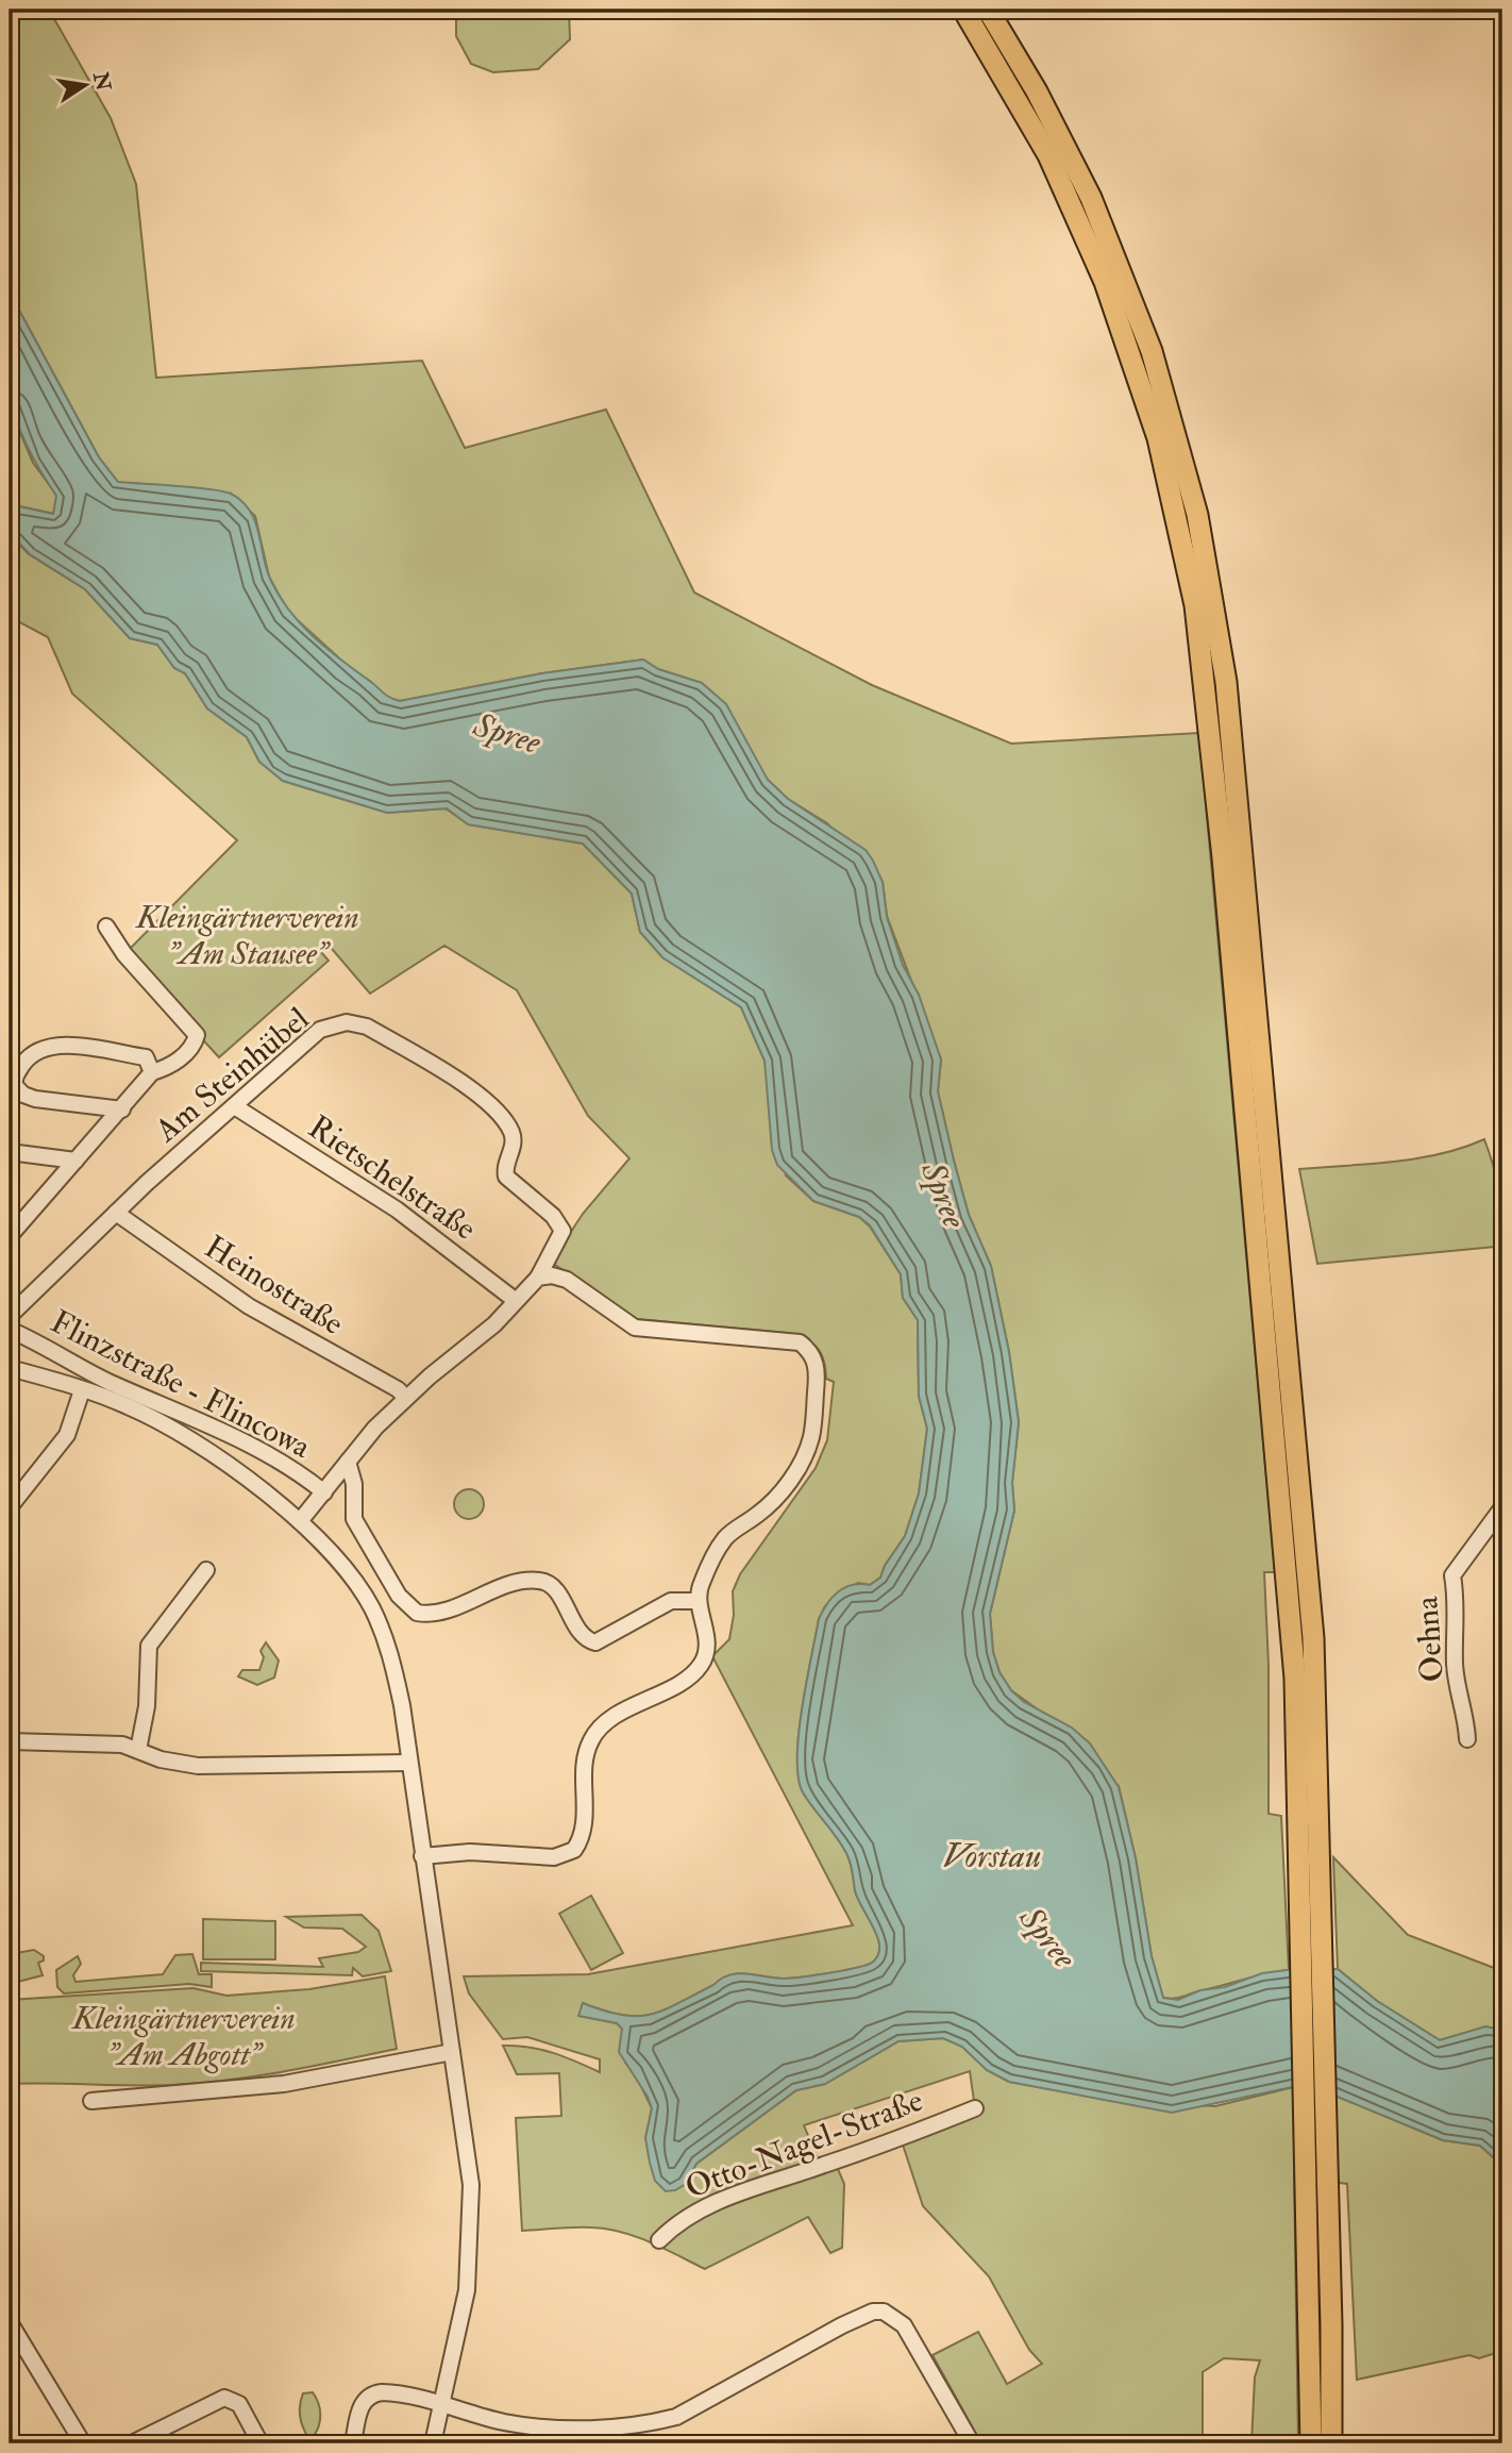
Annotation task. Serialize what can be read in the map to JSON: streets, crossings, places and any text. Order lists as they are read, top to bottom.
{
  "streets": {
    "street": [
      "Am Steinhübel",
      "Rietschelstraße",
      "Heinostraße",
      "Flinzstraße - Flincowa",
      "Oehna",
      "Otto-Nagel-Straße"
    ]
  },
  "crossings": [
    ["Am Steinhübel", "Rietschelstraße"],
    ["Am Steinhübel", "Heinostraße"]
  ],
  "water": ["Spree", "Vorstau"],
  "parks": ["Kleingärtnerverein \"Am Stausee\"", "Kleingärtnerverein \"Am Abgott\""],
  "north": "right"
}
